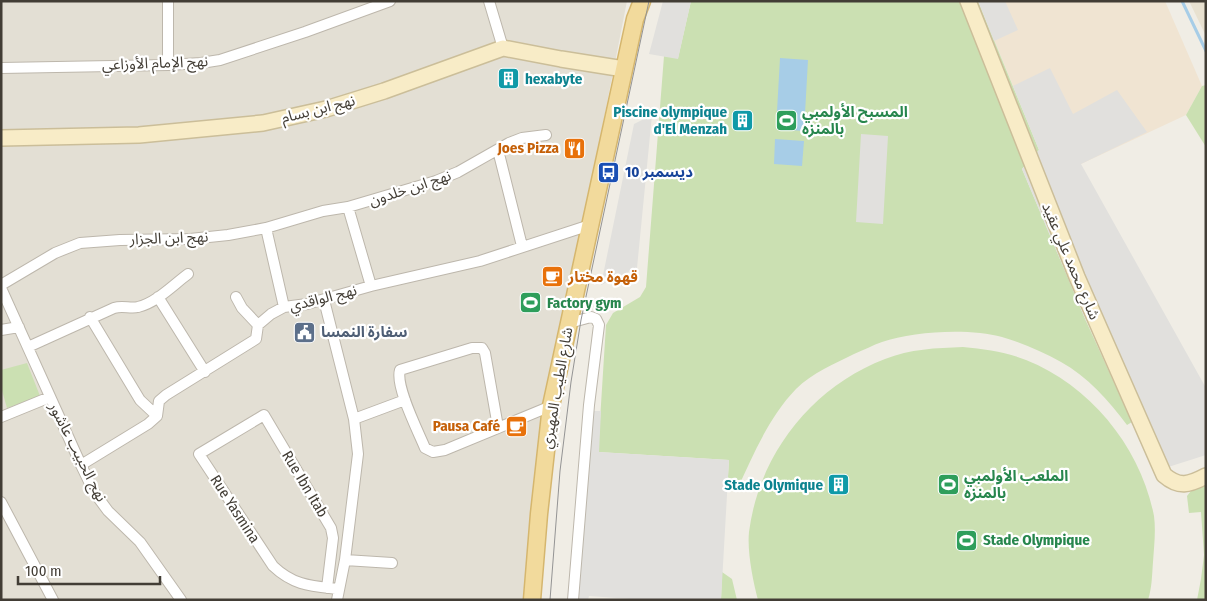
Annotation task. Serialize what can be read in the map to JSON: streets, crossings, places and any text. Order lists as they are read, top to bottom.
{
  "streets": {
    "main road": ["شارع الطيب المهيري"],
    "street": [
      "نهج الإمام الأوزاعي",
      "نهج ابن بسام",
      "نهج ابن خلدون",
      "نهج ابن الجزار",
      "شارع محمد علي عقيد",
      "نهج الواقدي",
      "نهج الحبيب عاشور",
      "Rue Ibn Itab",
      "Rue Yasmina"
    ]
  },
  "crossings": [
    ["نهج ابن خلدون", "نهج ابن الجزار"],
    ["نهج ابن خلدون", "نهج الواقدي"],
    ["نهج ابن الجزار", "نهج الحبيب عاشور"],
    ["نهج الواقدي", "شارع الطيب المهيري"],
    ["نهج الواقدي", "نهج الحبيب عاشور"],
    ["Rue Ibn Itab", "Rue Yasmina"]
  ],
  "places": {
    "building": ["hexabyte", "Piscine olympique d'El Menzah", "Stade Olymique"],
    "sports": [
      "المسبح الأولمبي بالمنزه",
      "Factory gym",
      "الملعب الأولمبي بالمنزه",
      "Stade Olympique"
    ],
    "restaurant": ["Joes Pizza"],
    "bus stop": ["10 ديسمبر"],
    "cafe": ["قهوة مختار", "Pausa Café"],
    "public building": ["سفارة النمسا"]
  },
  "scale_bar": "100 m"
}
